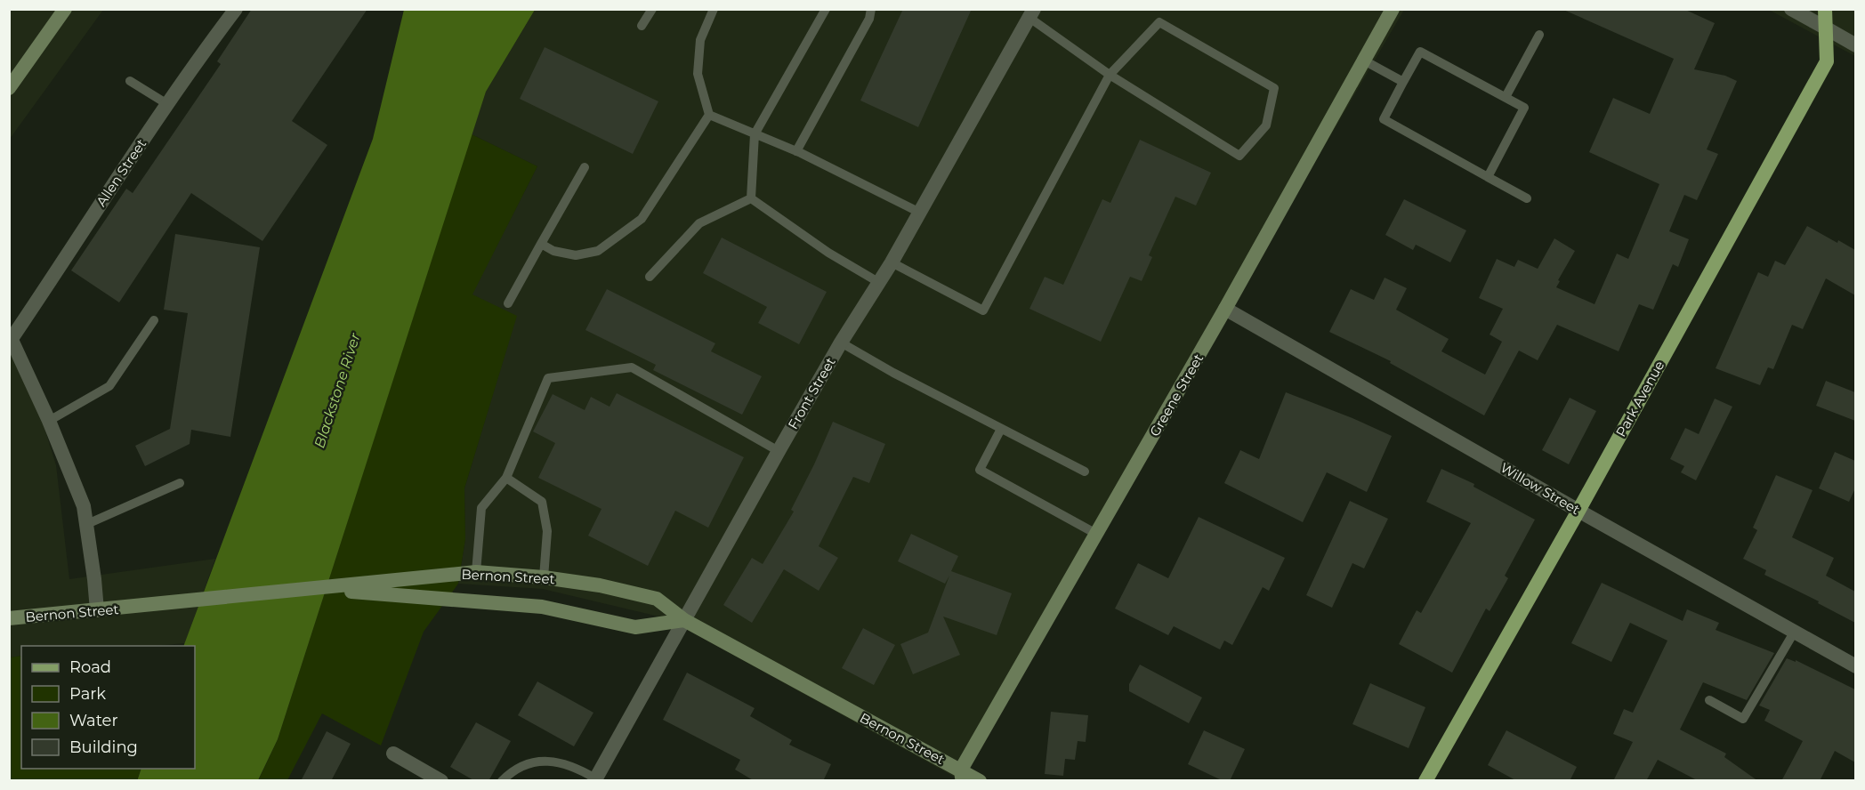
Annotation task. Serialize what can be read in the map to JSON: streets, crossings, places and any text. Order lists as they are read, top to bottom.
{
  "streets": {
    "main road": ["Greene Street", "Park Avenue", "Bernon Street"],
    "street": ["Allen Street", "Front Street", "Willow Street"]
  },
  "crossings": [
    ["Allen Street", "Bernon Street"],
    ["Front Street", "Bernon Street"],
    ["Greene Street", "Willow Street"],
    ["Greene Street", "Bernon Street"],
    ["Park Avenue", "Willow Street"]
  ],
  "water": ["Blackstone River"],
  "legend": [
    "Road",
    "Park",
    "Water",
    "Building"
  ]
}
